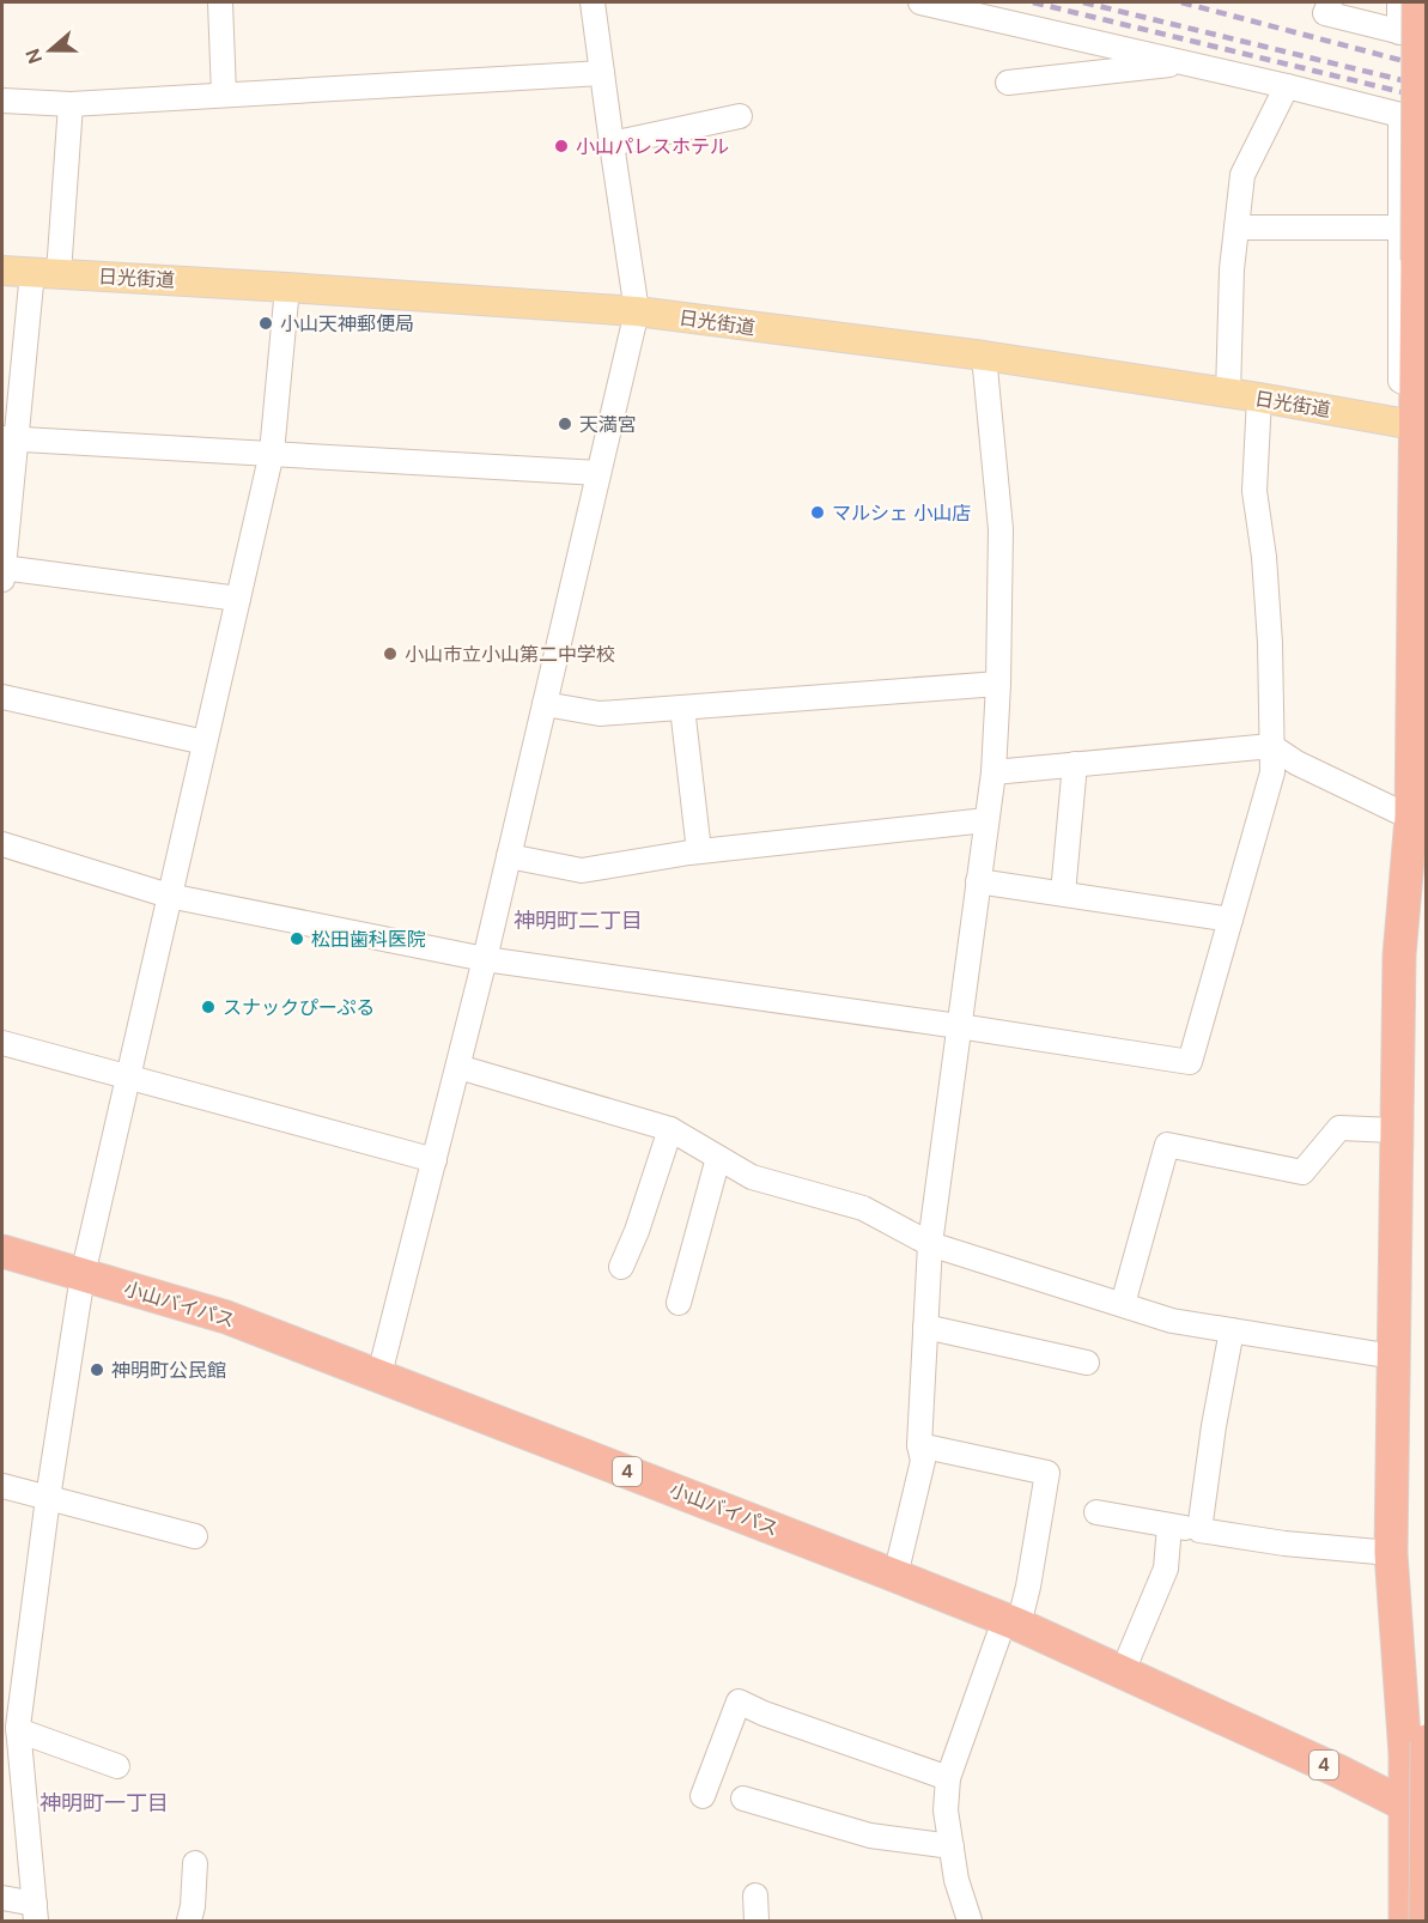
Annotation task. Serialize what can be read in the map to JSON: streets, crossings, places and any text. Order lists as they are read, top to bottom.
{
  "streets": {
    "highway": ["小山バイパス", "4"],
    "main road": ["日光街道"]
  },
  "districts": ["神明町二丁目", "神明町一丁目"],
  "places": [
    "小山パレスホテル",
    "小山天神郵便局",
    "天満宮",
    "マルシェ 小山店",
    "小山市立小山第二中学校",
    "松田歯科医院",
    "スナックぴーぷる",
    "神明町公民館"
  ],
  "north": "left"
}
